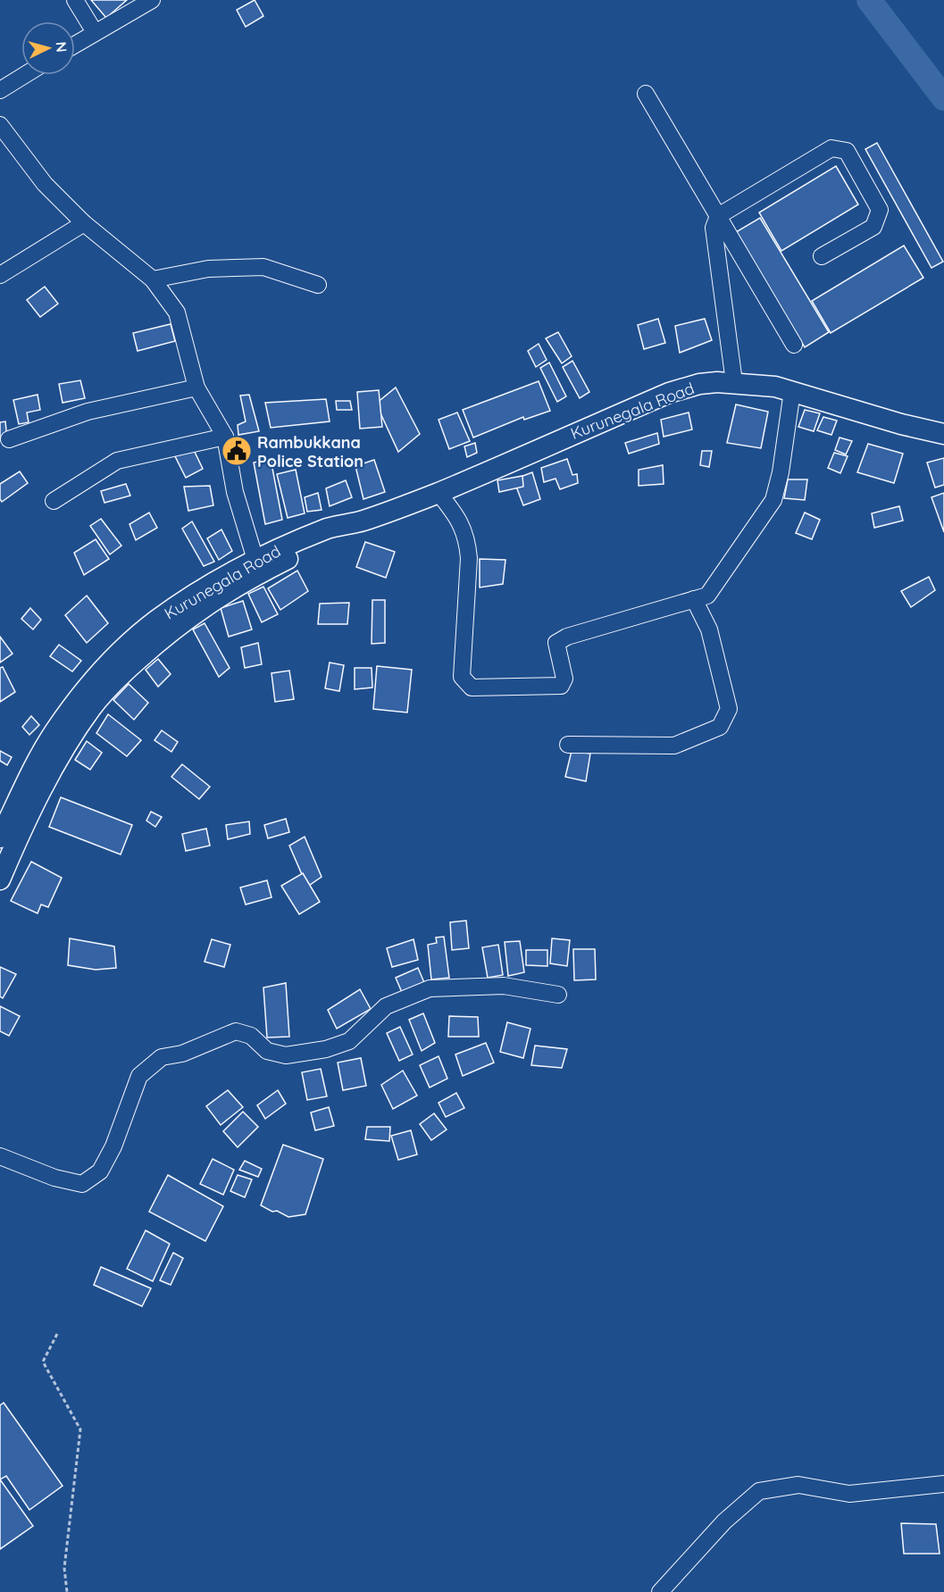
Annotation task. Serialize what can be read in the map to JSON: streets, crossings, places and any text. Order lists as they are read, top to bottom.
{
  "streets": {
    "main road": ["Kurunegala Road"]
  },
  "places": {
    "public building": ["Rambukkana Police Station"]
  },
  "north": "right"
}
